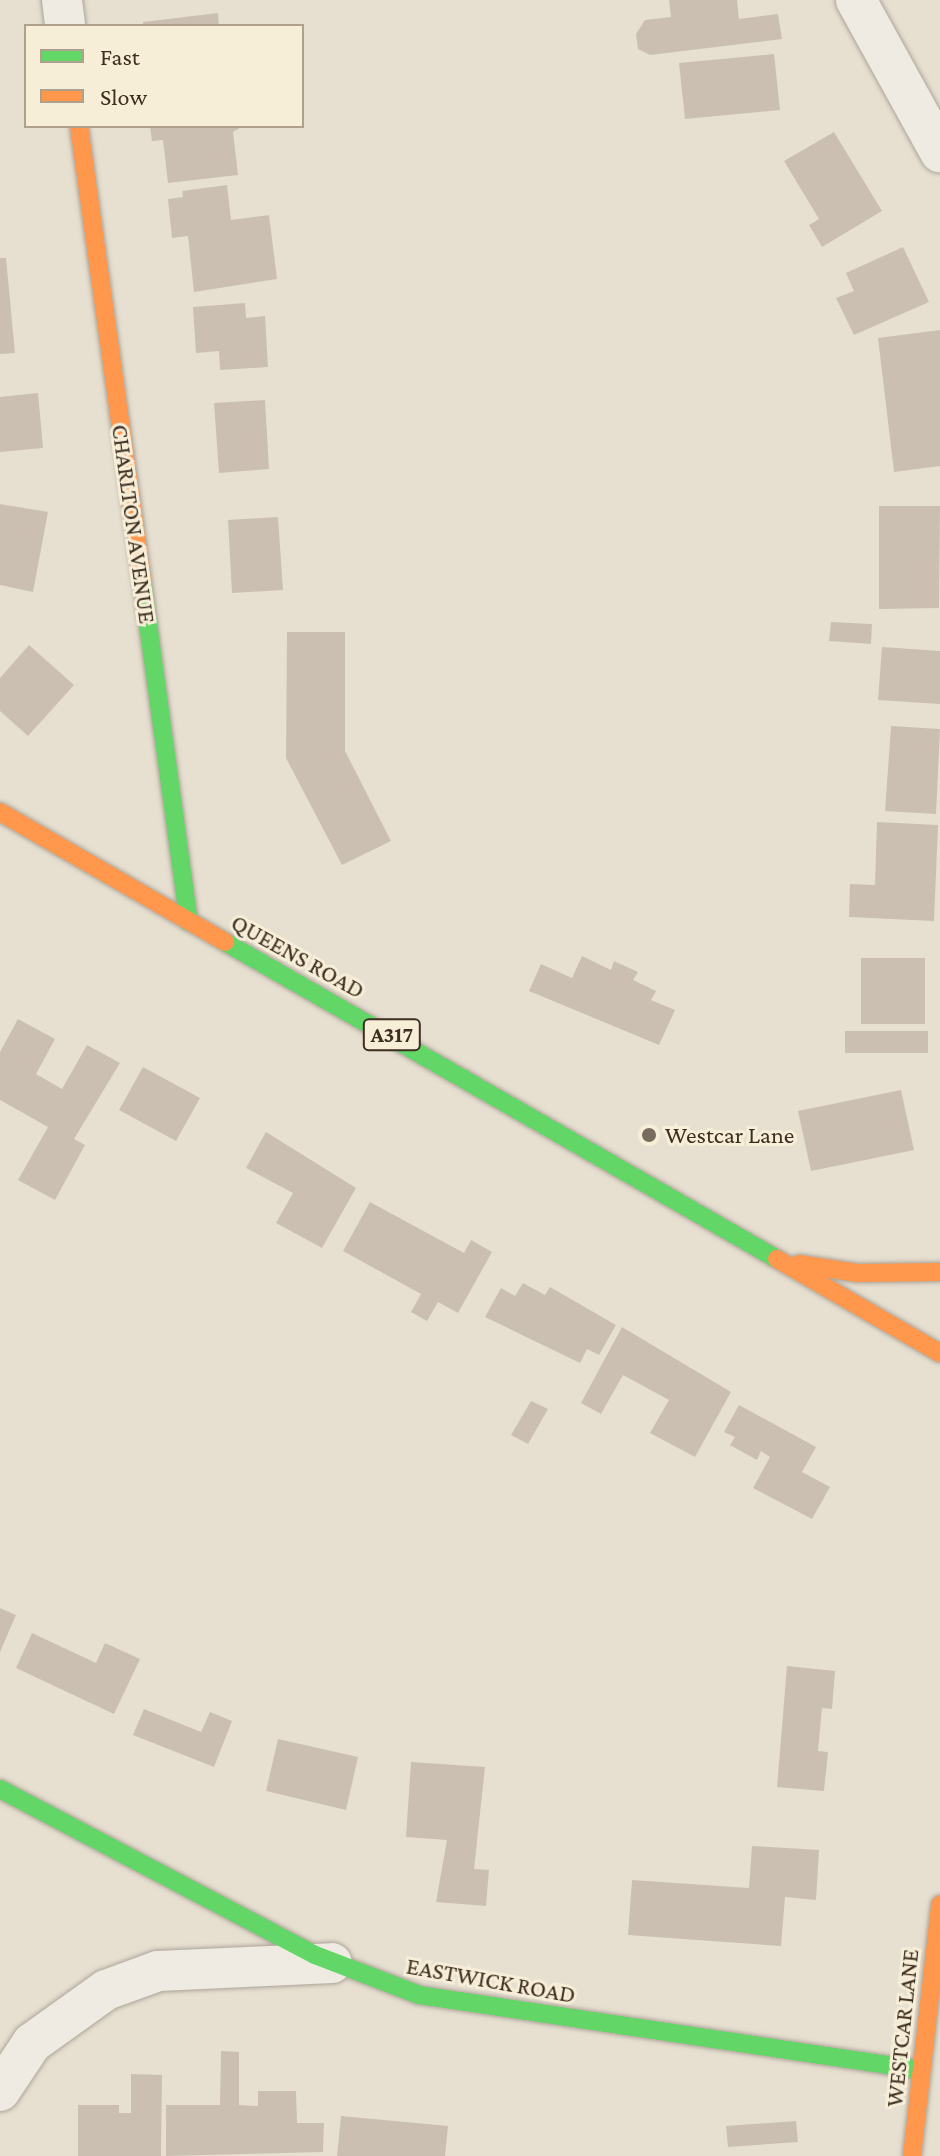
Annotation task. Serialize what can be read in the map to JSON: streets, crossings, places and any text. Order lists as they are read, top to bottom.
{
  "streets": {
    "street": [
      "CHARLTON AVENUE",
      "QUEENS ROAD",
      "A317",
      "EASTWICK ROAD",
      "WESTCAR LANE"
    ]
  },
  "crossings": [
    ["CHARLTON AVENUE", "QUEENS ROAD"],
    ["EASTWICK ROAD", "WESTCAR LANE"]
  ],
  "places": ["Westcar Lane"],
  "legend": ["Fast", "Slow"]
}
